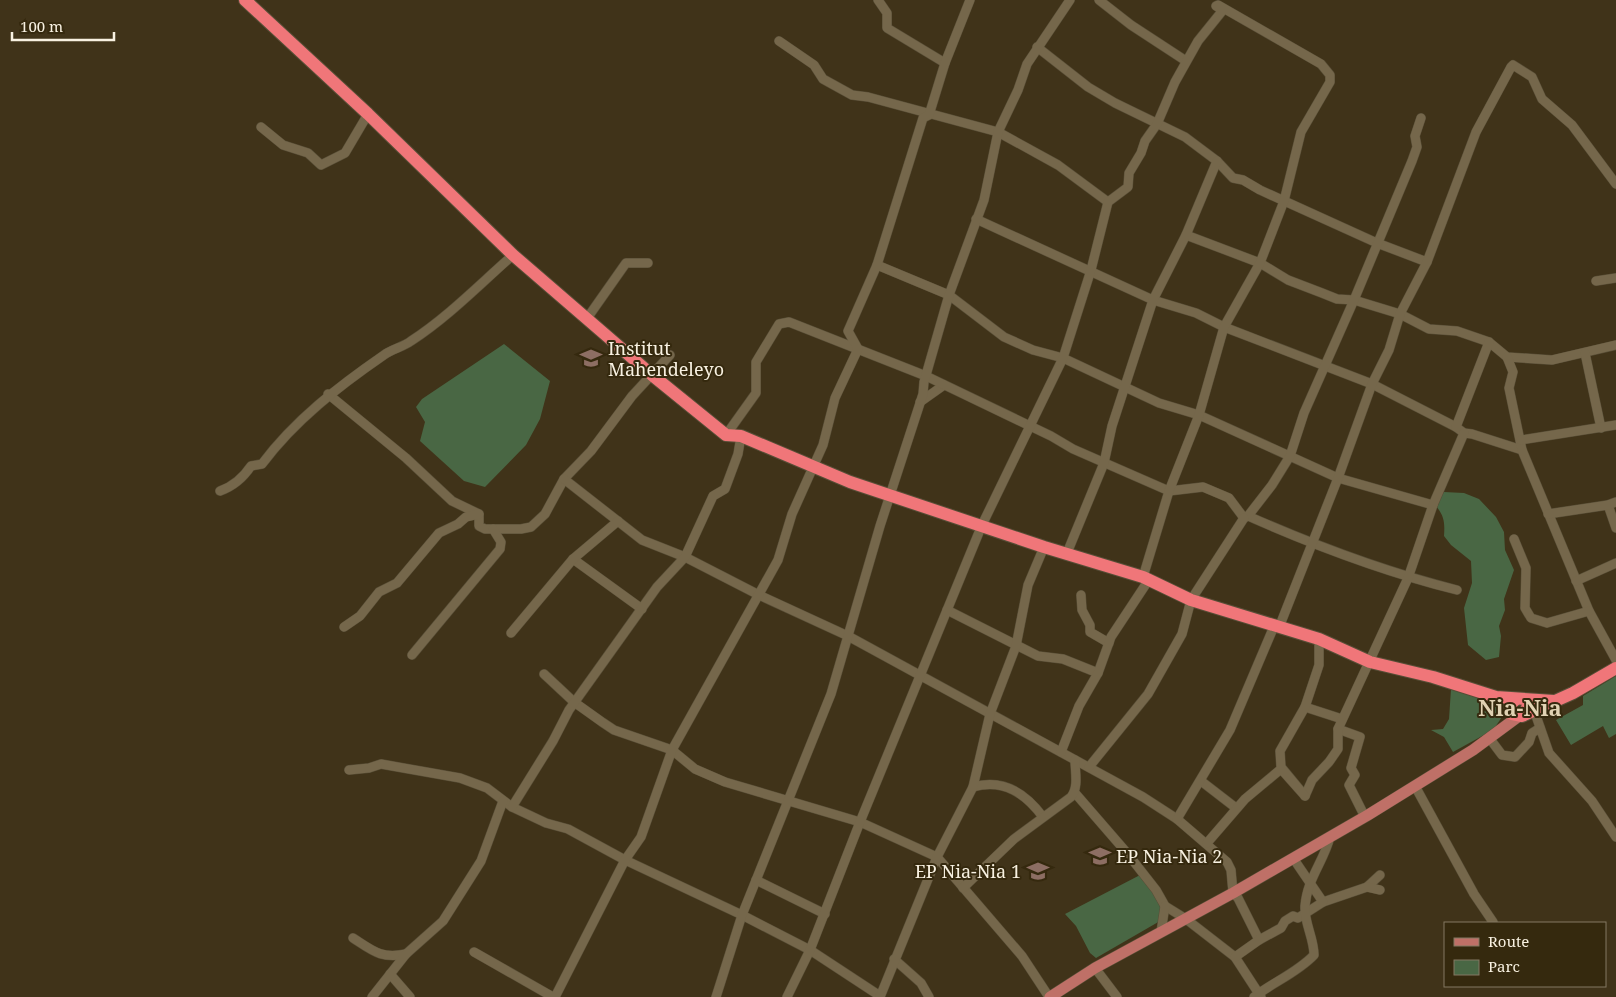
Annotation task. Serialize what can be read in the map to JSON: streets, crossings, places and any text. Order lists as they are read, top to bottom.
{
  "districts": ["Nia-Nia"],
  "places": {
    "school or university": ["Institut Mahendeleyo", "EP Nia-Nia 2", "EP Nia-Nia 1"]
  },
  "legend": ["Route", "Parc"],
  "scale_bar": "100 m"
}
